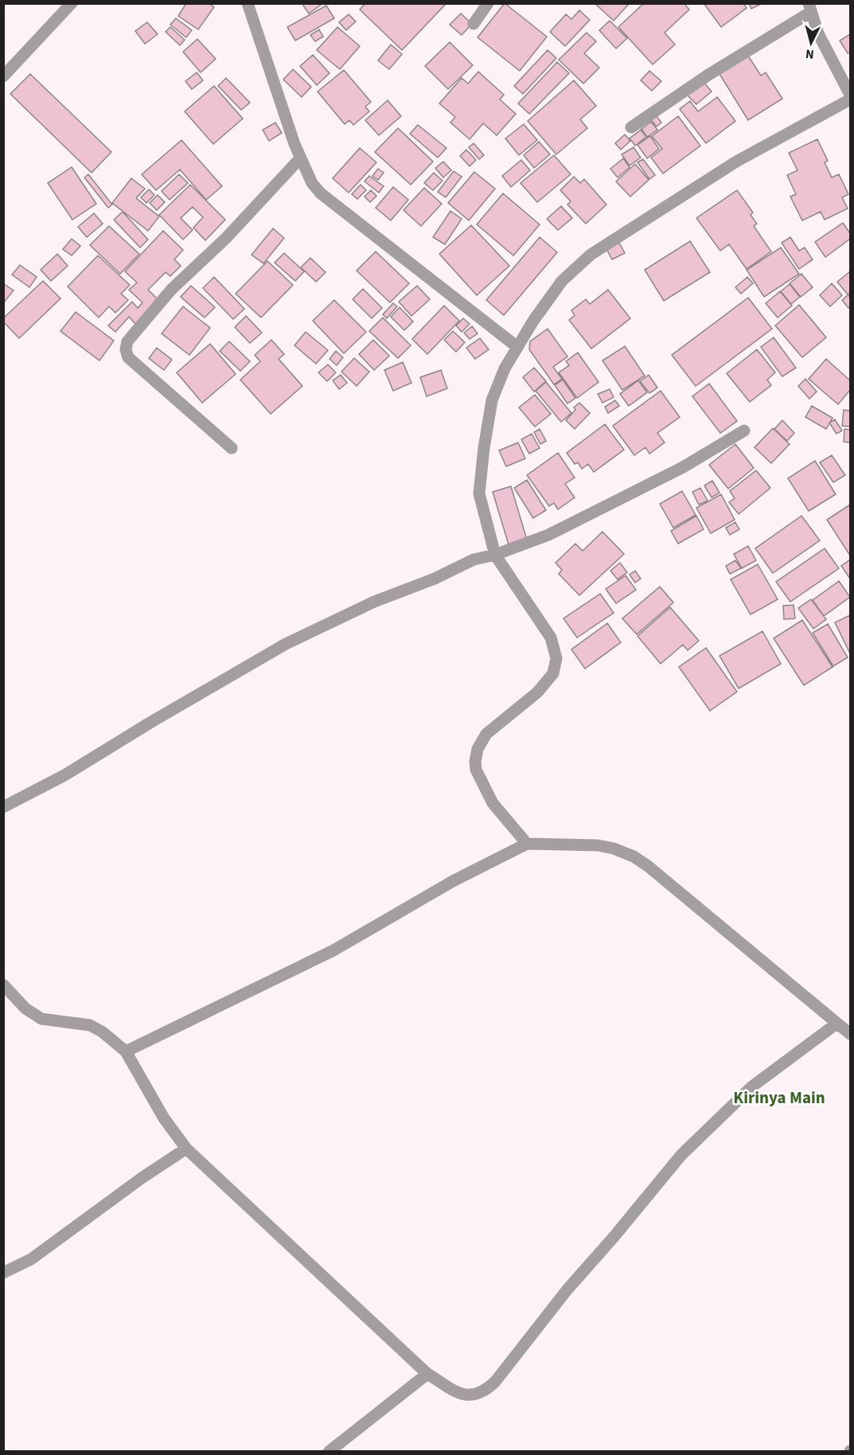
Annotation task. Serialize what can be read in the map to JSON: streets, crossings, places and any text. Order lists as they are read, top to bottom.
{
  "districts": ["Kirinya Main"],
  "north": "bottom"
}
